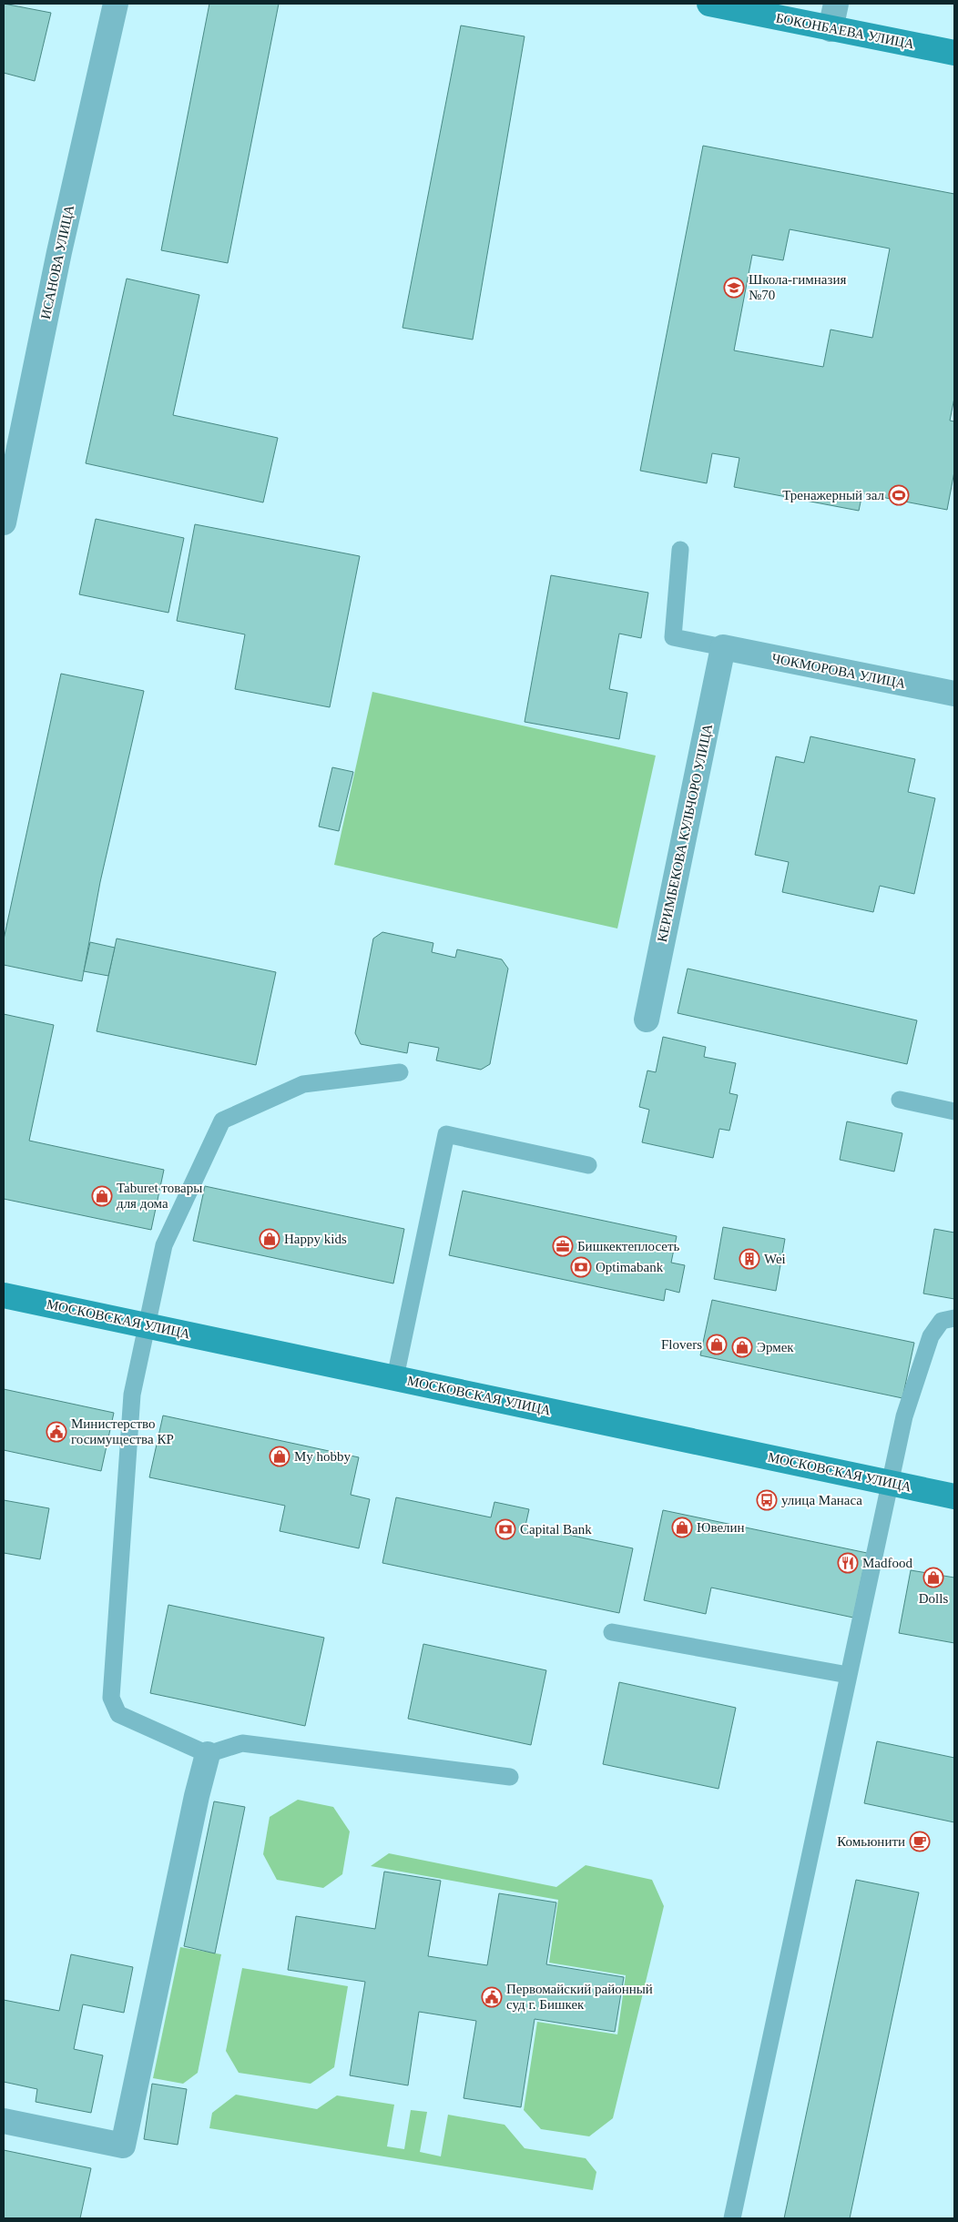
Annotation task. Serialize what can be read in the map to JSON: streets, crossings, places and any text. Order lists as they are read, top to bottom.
{
  "streets": {
    "main road": ["БОКОНБАЕВА УЛИЦА", "МОСКОВСКАЯ УЛИЦА"],
    "street": ["ИСАНОВА УЛИЦА", "ЧОКМОРОВА УЛИЦА", "КЕРИМБЕКОВА КУЛЬЧОРО УЛИЦА"]
  },
  "crossings": [
    ["ЧОКМОРОВА УЛИЦА", "КЕРИМБЕКОВА КУЛЬЧОРО УЛИЦА"]
  ],
  "places": {
    "school or university": ["Школа-гимназия №70"],
    "sports": ["Тренажерный зал"],
    "shop": [
      "Taburet товары для дома",
      "Happy kids",
      "Flovers",
      "Эрмек",
      "My hobby",
      "Ювелин",
      "Dolls"
    ],
    "office": ["Бишкектеплосеть"],
    "building": ["Wei"],
    "bank": ["Optimabank", "Capital Bank"],
    "public building": ["Министерство госимущества КР", "Первомайский районный суд г. Бишкек"],
    "bus stop": ["улица Манаса"],
    "restaurant": ["Madfood"],
    "cafe": ["Комьюнити"]
  }
}
